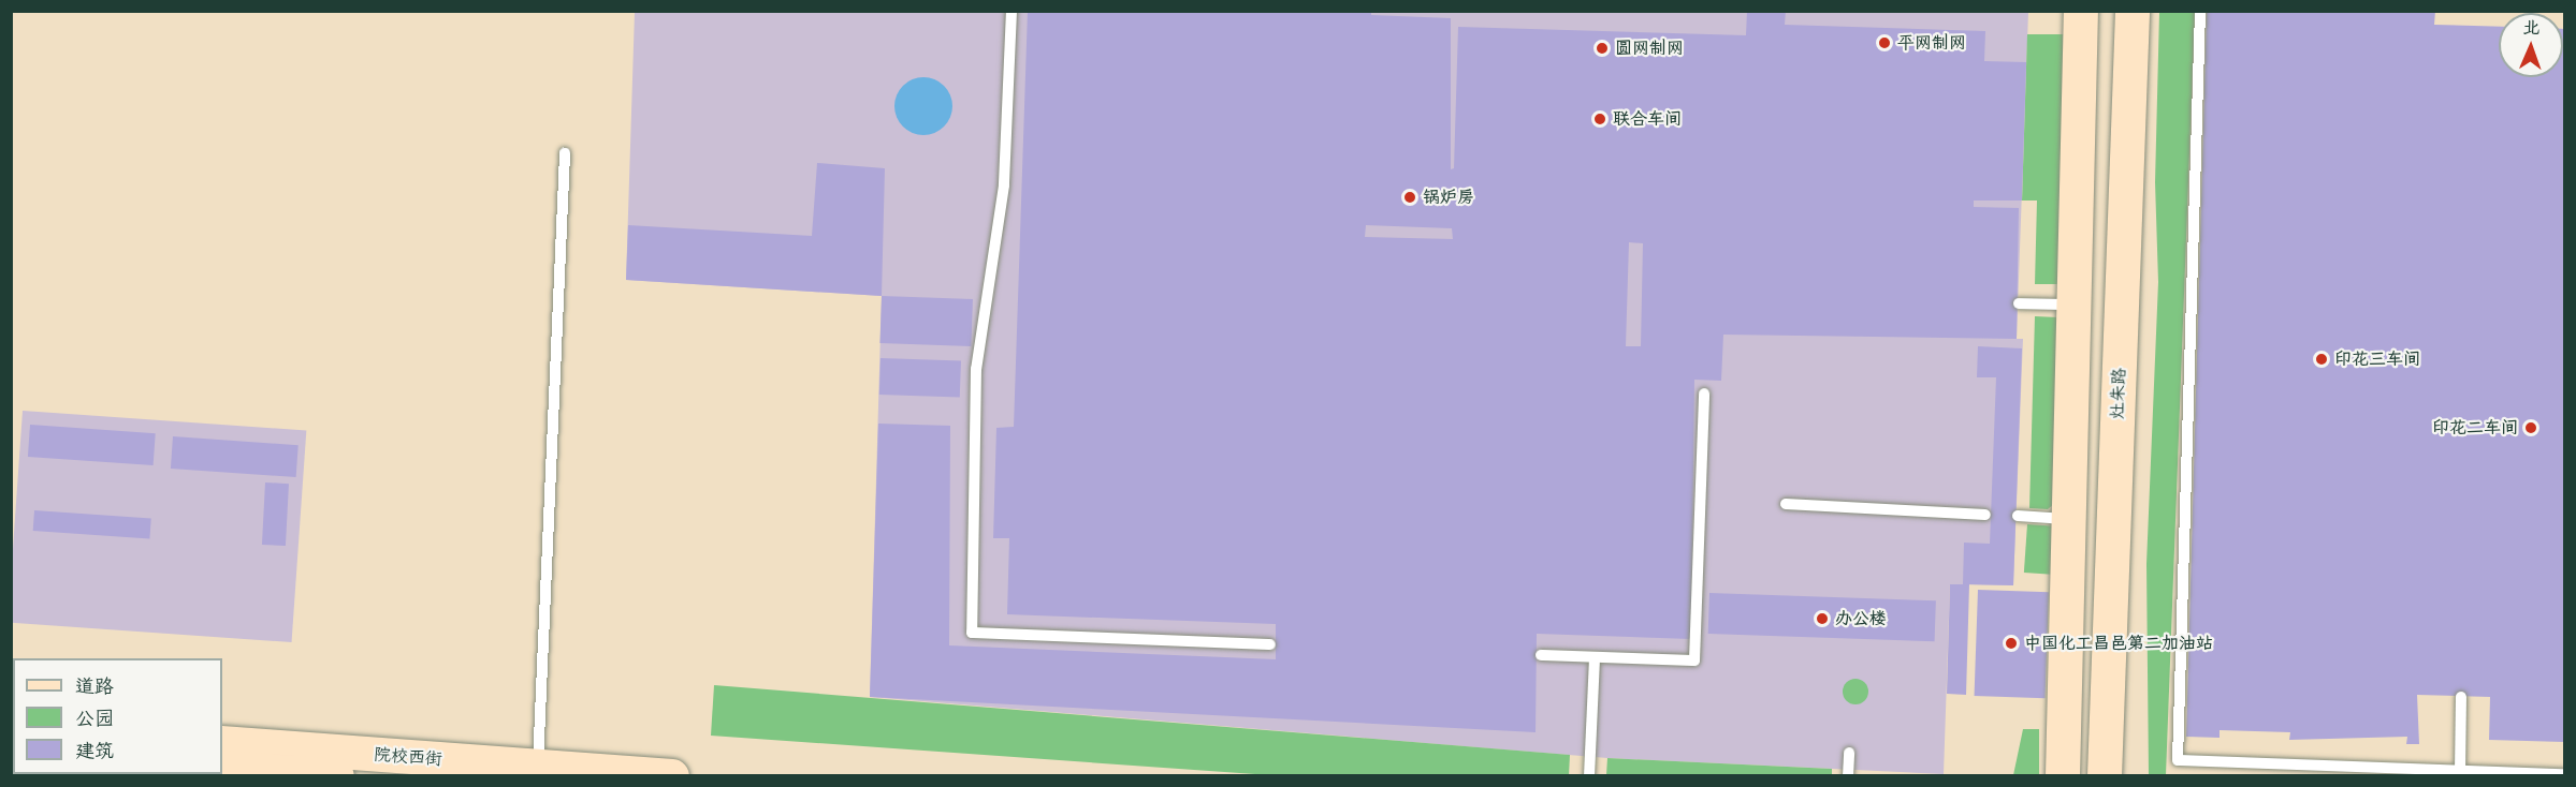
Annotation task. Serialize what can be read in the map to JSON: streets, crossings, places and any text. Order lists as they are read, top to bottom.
{
  "streets": {
    "main road": ["灶朱路", "院校西街"]
  },
  "places": [
    "平网制网",
    "圆网制网",
    "联合车间",
    "锅炉房",
    "印花三车间",
    "印花二车间",
    "办公楼",
    "中国化工昌邑第二加油站"
  ],
  "legend": ["道路", "公园", "建筑"],
  "north": "top"
}
